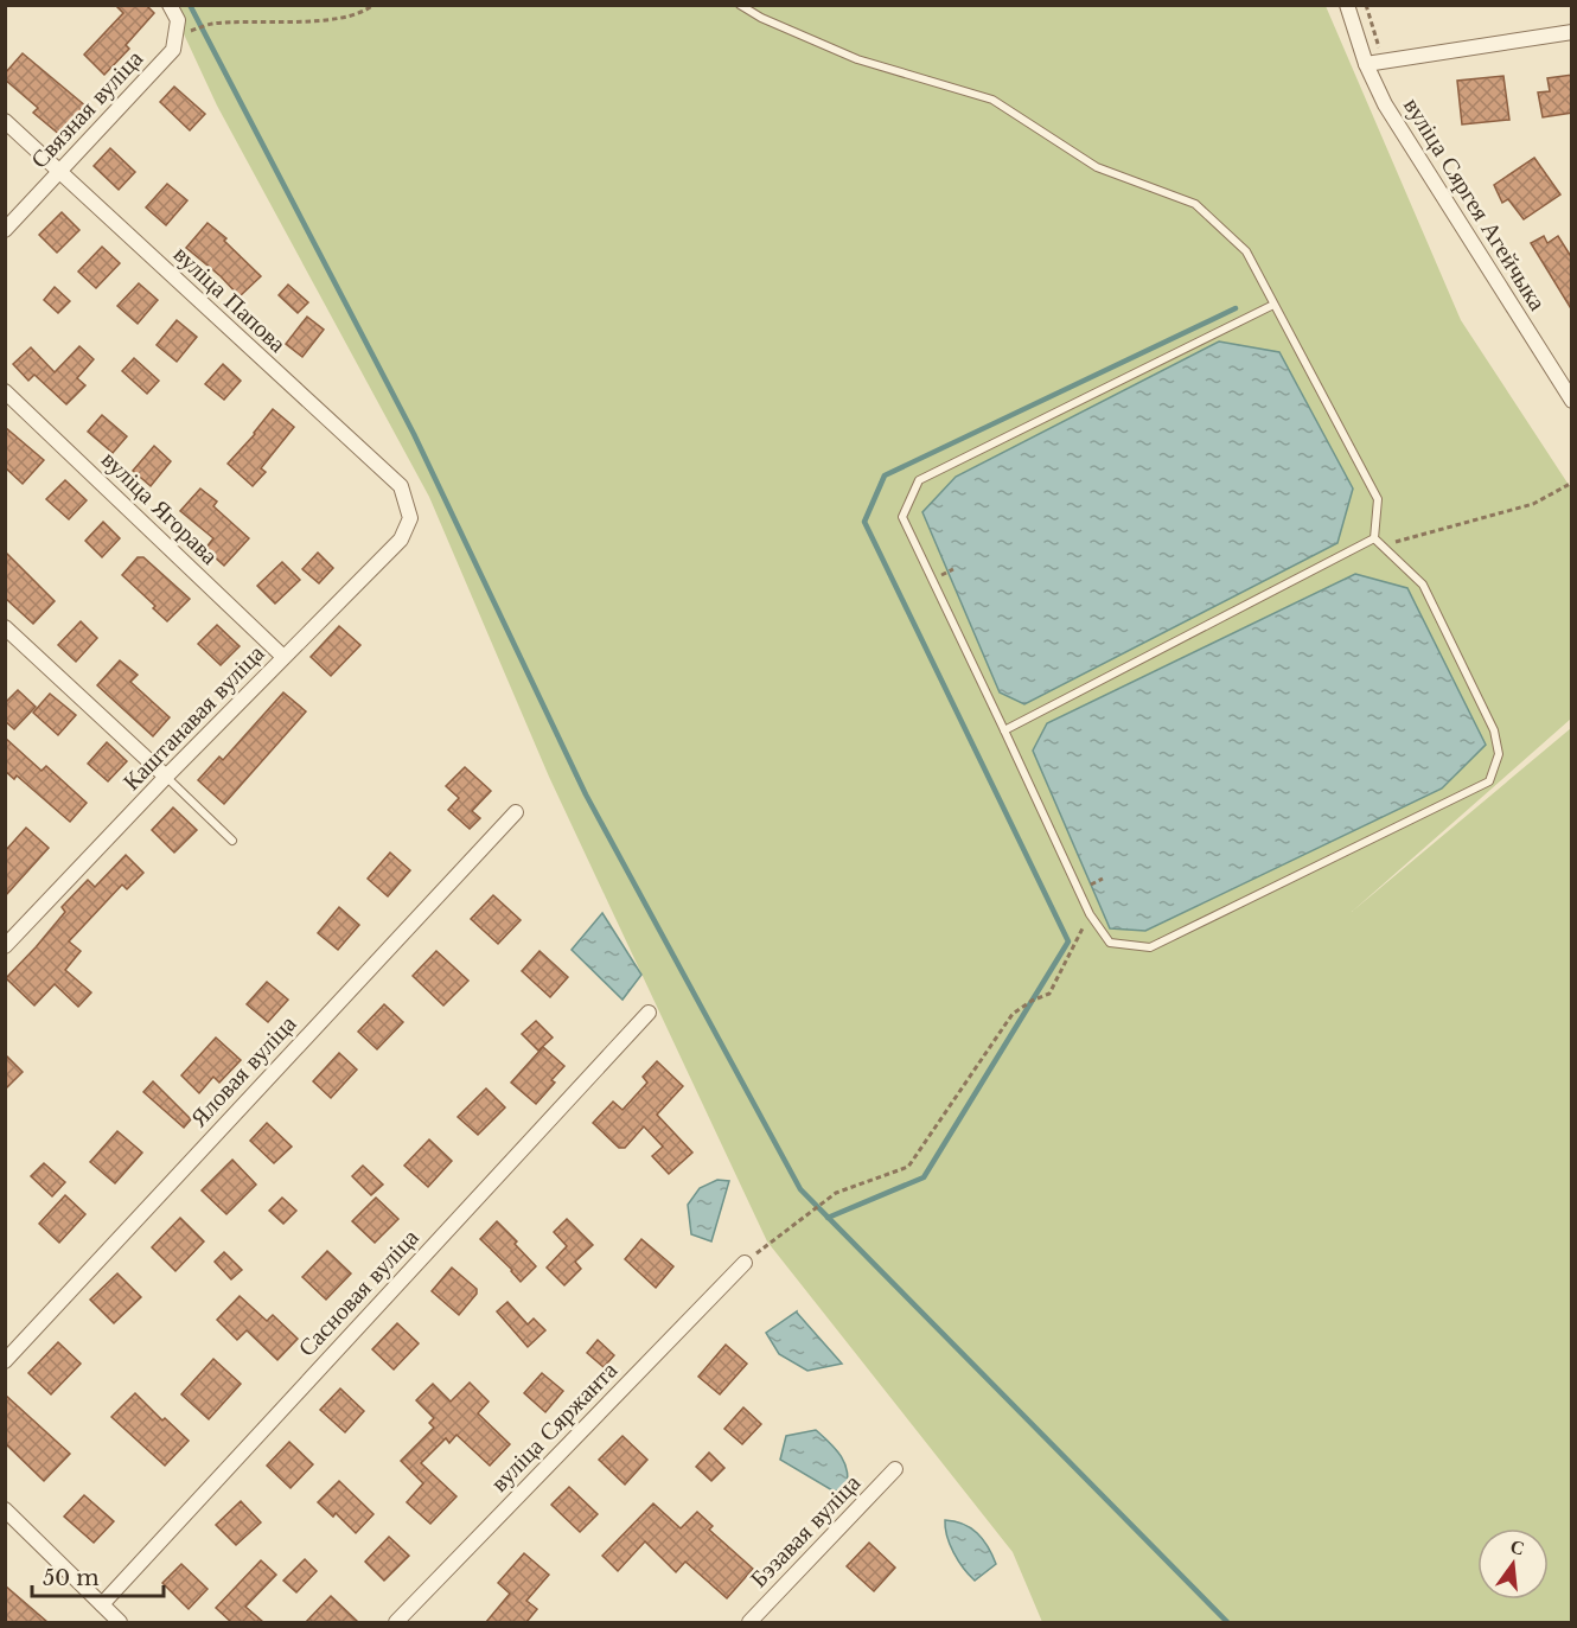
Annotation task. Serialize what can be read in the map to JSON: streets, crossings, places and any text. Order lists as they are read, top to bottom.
{
  "streets": {
    "street": [
      "Связная вуліца",
      "вуліца Сяргея Агейчыка",
      "вуліца Папова",
      "вуліца Ягорава",
      "Каштанавая вуліца",
      "Яловая вуліца",
      "Сасновая вуліца",
      "вуліца Сяржанта",
      "Бэзавая вуліца"
    ]
  },
  "crossings": [
    ["Связная вуліца", "вуліца Папова"],
    ["вуліца Папова", "Каштанавая вуліца"],
    ["вуліца Ягорава", "Каштанавая вуліца"]
  ],
  "scale_bar": "50 m",
  "north": "top"
}
